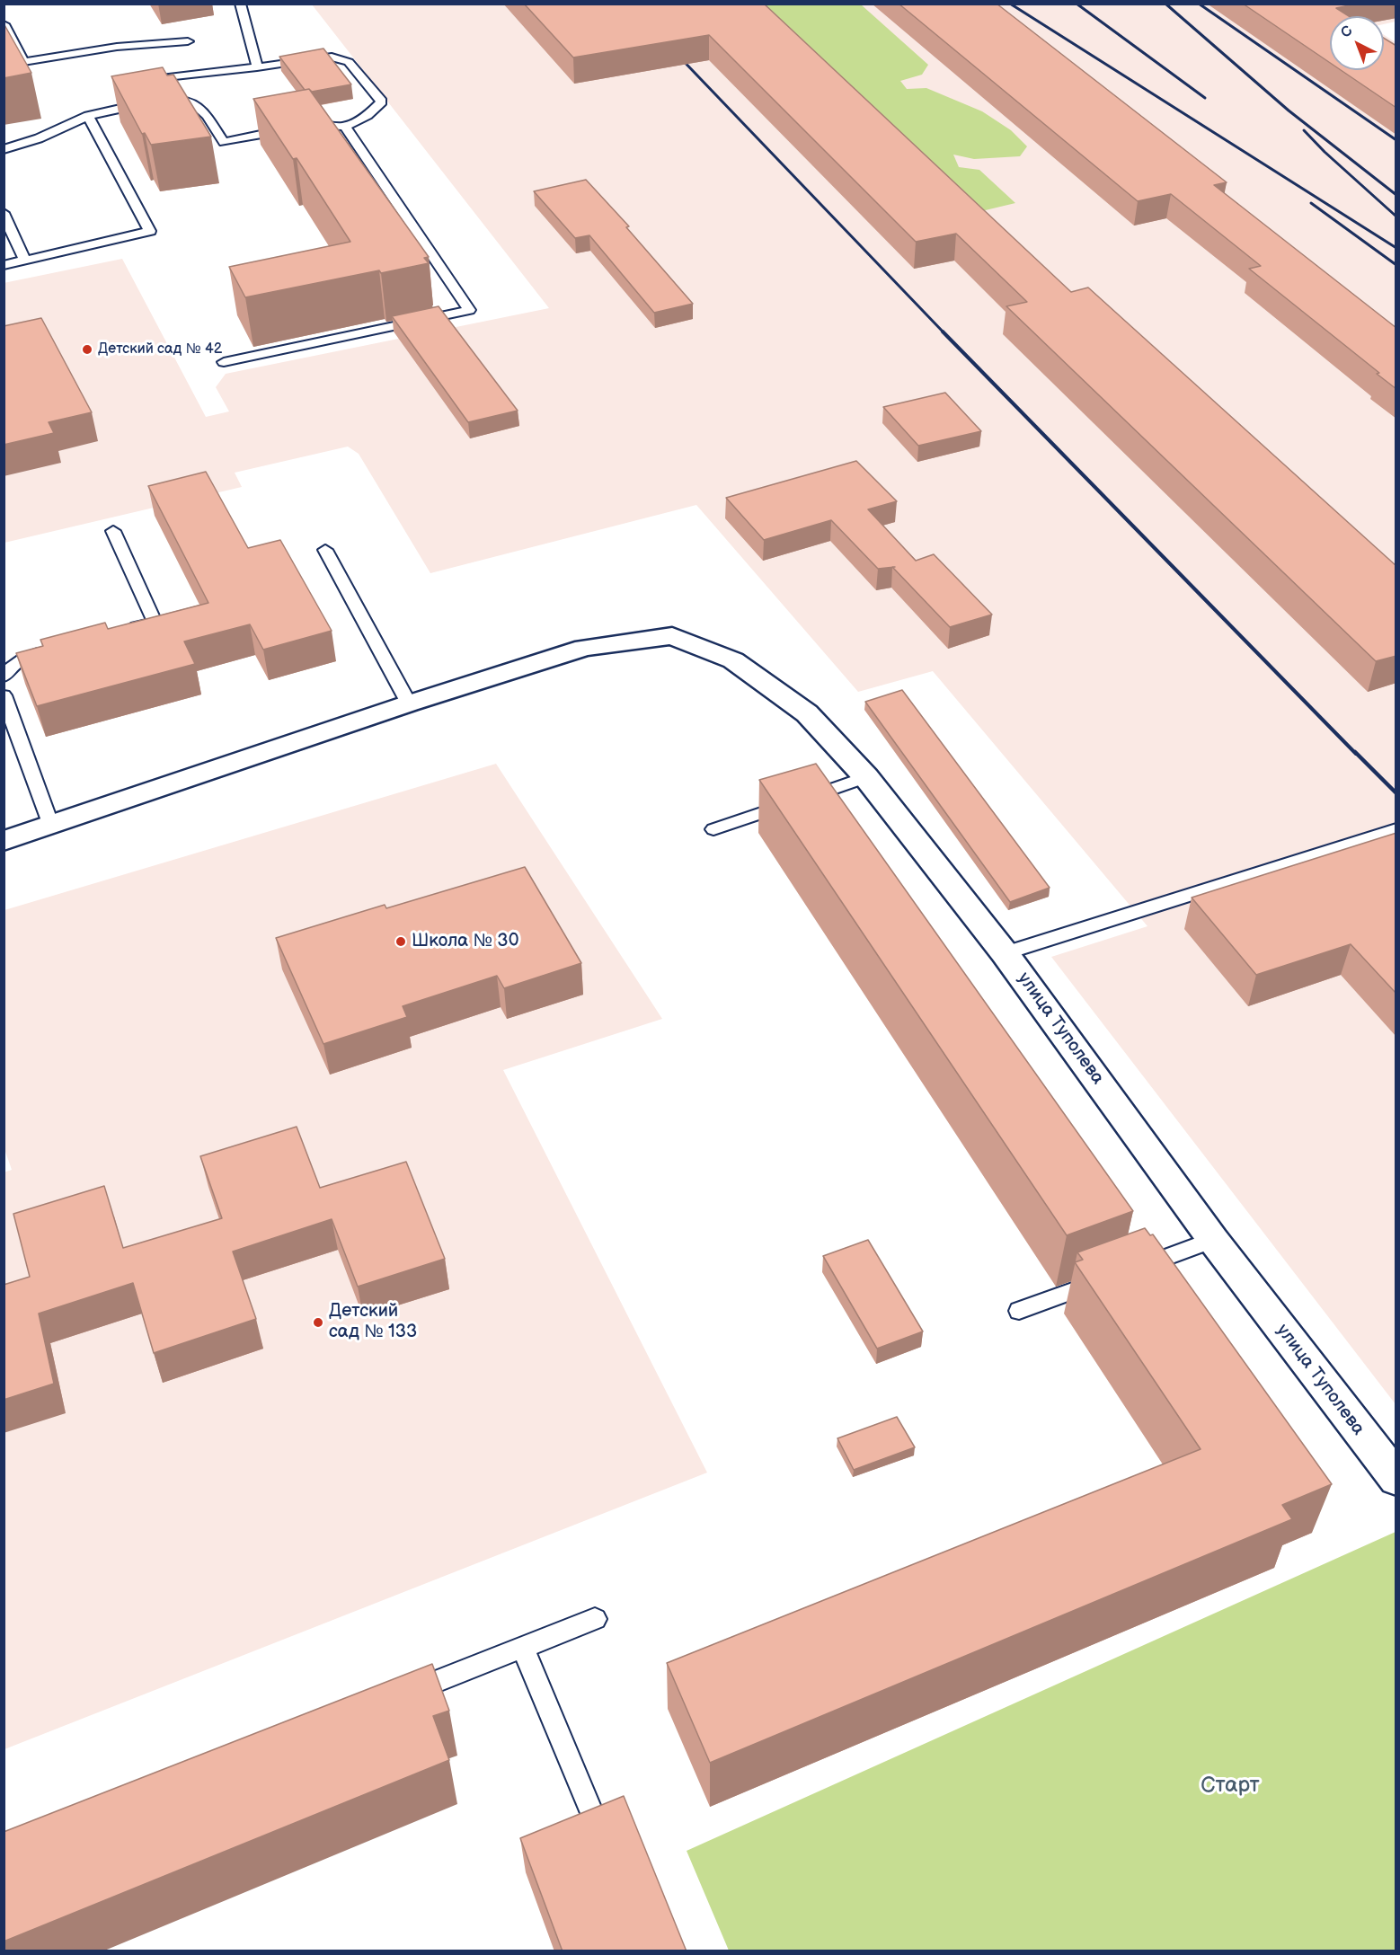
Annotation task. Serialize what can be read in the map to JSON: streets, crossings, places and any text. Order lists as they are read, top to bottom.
{
  "streets": {
    "street": ["улица Туполева"]
  },
  "parks": ["Старт"],
  "places": ["Детский сад № 42", "Школа № 30", "Детский сад № 133"],
  "north": "top left"
}
